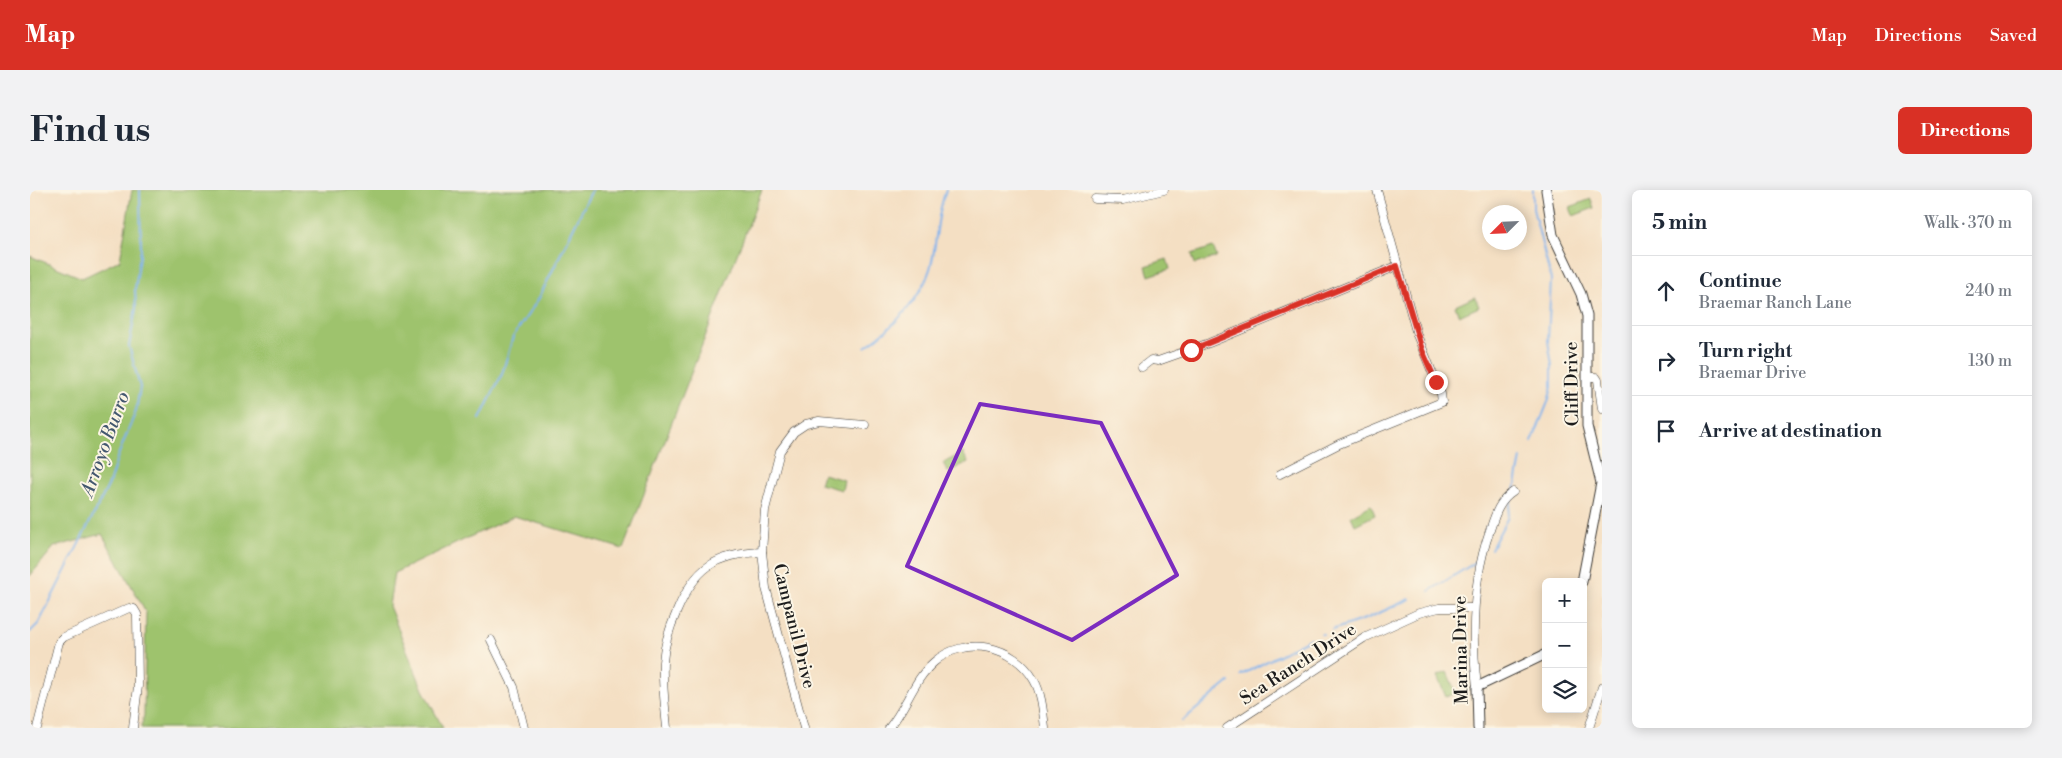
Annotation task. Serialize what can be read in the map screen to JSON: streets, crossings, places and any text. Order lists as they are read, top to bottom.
{
  "streets": {
    "street": [
      "Cliff Drive",
      "Campanil Drive",
      "Marina Drive",
      "Sea Ranch Drive"
    ]
  },
  "crossings": [
    ["Marina Drive", "Sea Ranch Drive"]
  ],
  "water": ["Arroyo Burro"],
  "north": "bottom left",
  "page": {
    "header": "Map",
    "nav": ["Map", "Directions", "Saved"],
    "buttons": "Directions",
    "title": "Find us",
    "heading": ["5 min", "Walk · 370 m"],
    "list": [
      ["Continue", "Braemar Ranch Lane", "240 m"],
      ["Turn right", "Braemar Drive", "130 m"],
      "Arrive at destination"
    ],
    "map_buttons": ["+", "−"]
  }
}
